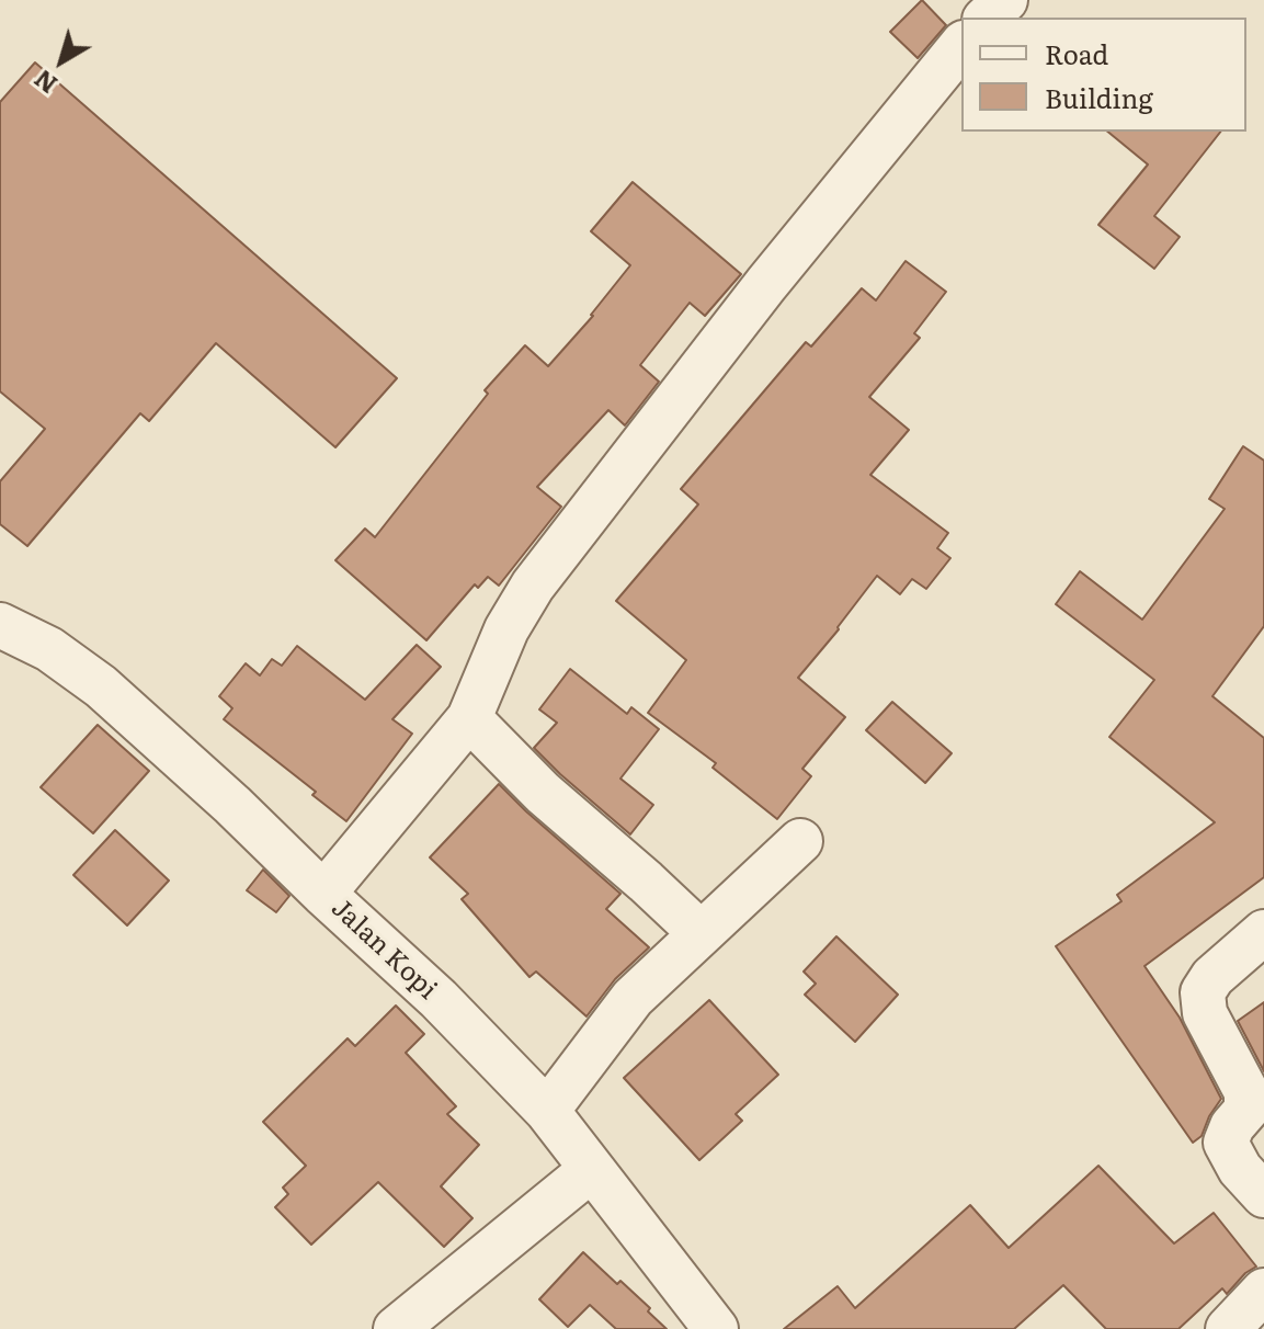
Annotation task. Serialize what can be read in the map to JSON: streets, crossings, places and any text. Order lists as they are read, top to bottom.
{
  "streets": {
    "street": ["Jalan Kopi"]
  },
  "legend": ["Road", "Building"],
  "north": "bottom left"
}
